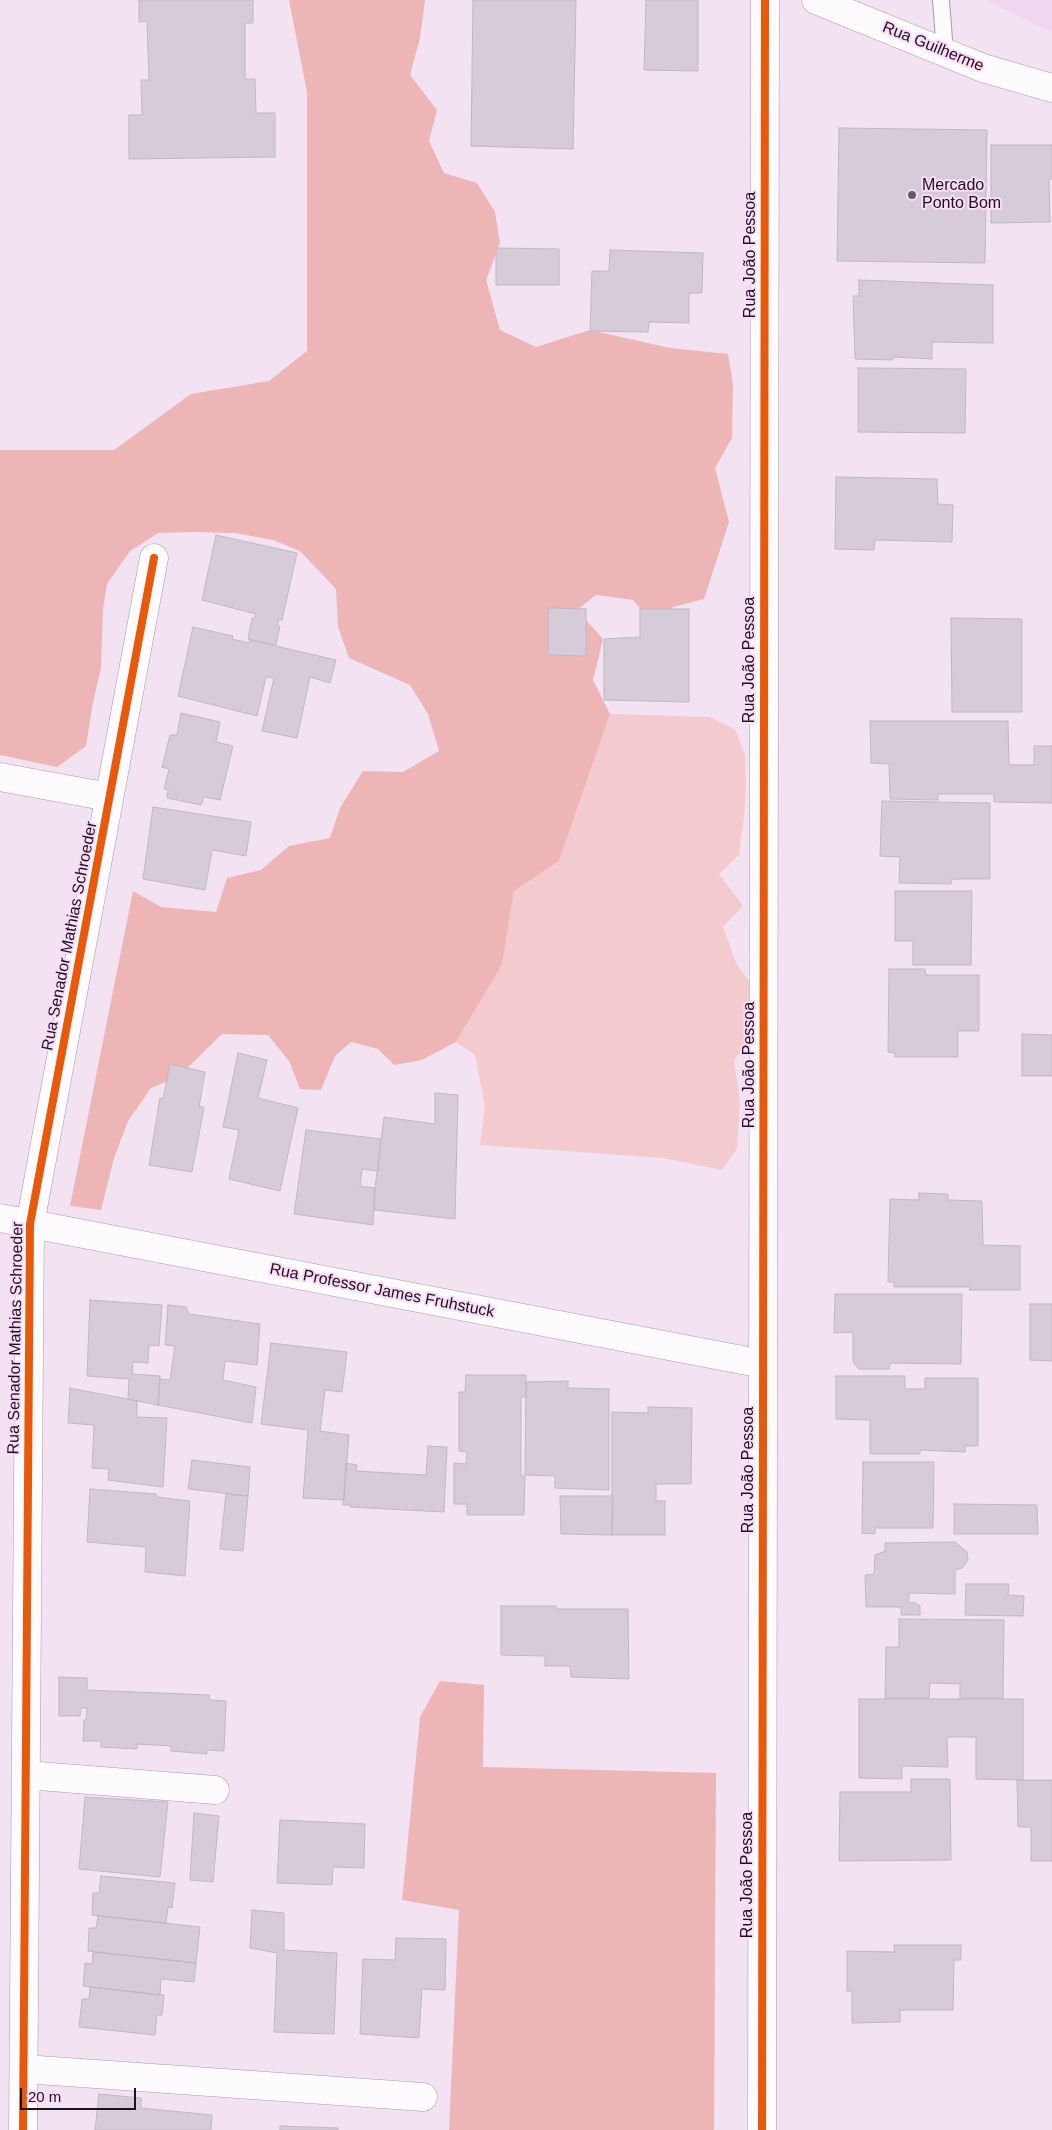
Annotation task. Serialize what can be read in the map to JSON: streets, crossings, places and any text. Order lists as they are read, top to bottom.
{
  "streets": {
    "street": [
      "Rua Guilherme",
      "Rua João Pessoa",
      "Rua Senador Mathias Schroeder",
      "Rua Professor James Fruhstuck"
    ]
  },
  "crossings": [
    ["Rua João Pessoa", "Rua Professor James Fruhstuck"],
    ["Rua Senador Mathias Schroeder", "Rua Professor James Fruhstuck"]
  ],
  "places": ["Mercado Ponto Bom"],
  "scale_bar": "20 m"
}
